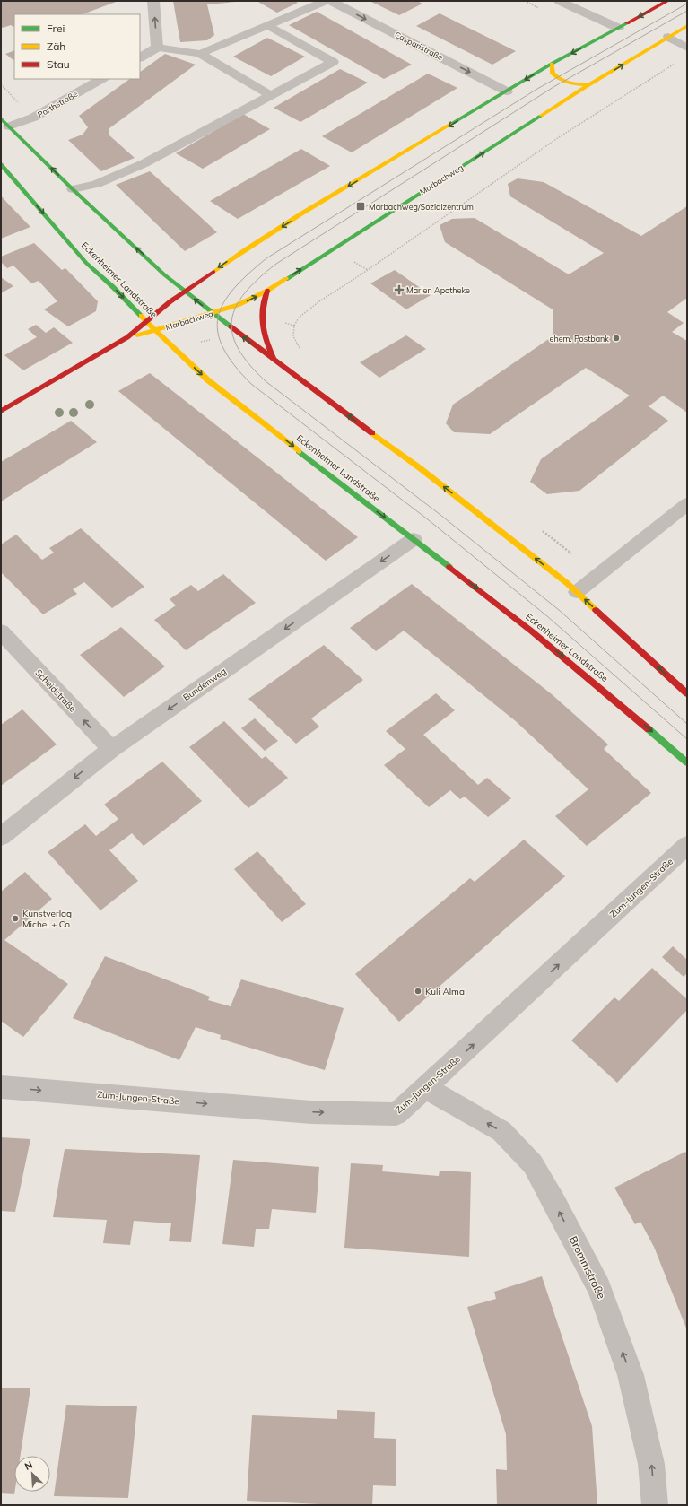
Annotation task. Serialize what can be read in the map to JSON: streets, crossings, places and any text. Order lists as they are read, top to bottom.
{
  "streets": {
    "main road": ["Marbachweg", "Eckenheimer Landstraße"],
    "street": [
      "Casparistraße",
      "Porthstraße",
      "Bundenweg",
      "Scheidstraße",
      "Zum-Jungen-Straße",
      "Brommstraße"
    ]
  },
  "crossings": [
    ["Casparistraße", "Marbachweg"],
    ["Marbachweg", "Eckenheimer Landstraße"],
    ["Eckenheimer Landstraße", "Bundenweg"],
    ["Bundenweg", "Scheidstraße"],
    ["Zum-Jungen-Straße", "Brommstraße"]
  ],
  "one_way": [
    "Casparistraße",
    "Bundenweg",
    "Scheidstraße",
    "Zum-Jungen-Straße",
    "Brommstraße"
  ],
  "places": {
    "transit": ["Marbachweg/Sozialzentrum"],
    "health": ["Marien Apotheke"],
    "other": ["ehem. Postbank", "Kunstverlag Michel + Co", "Kuli Alma"]
  },
  "legend": ["Frei", "Zäh", "Stau"],
  "north": "top left"
}
